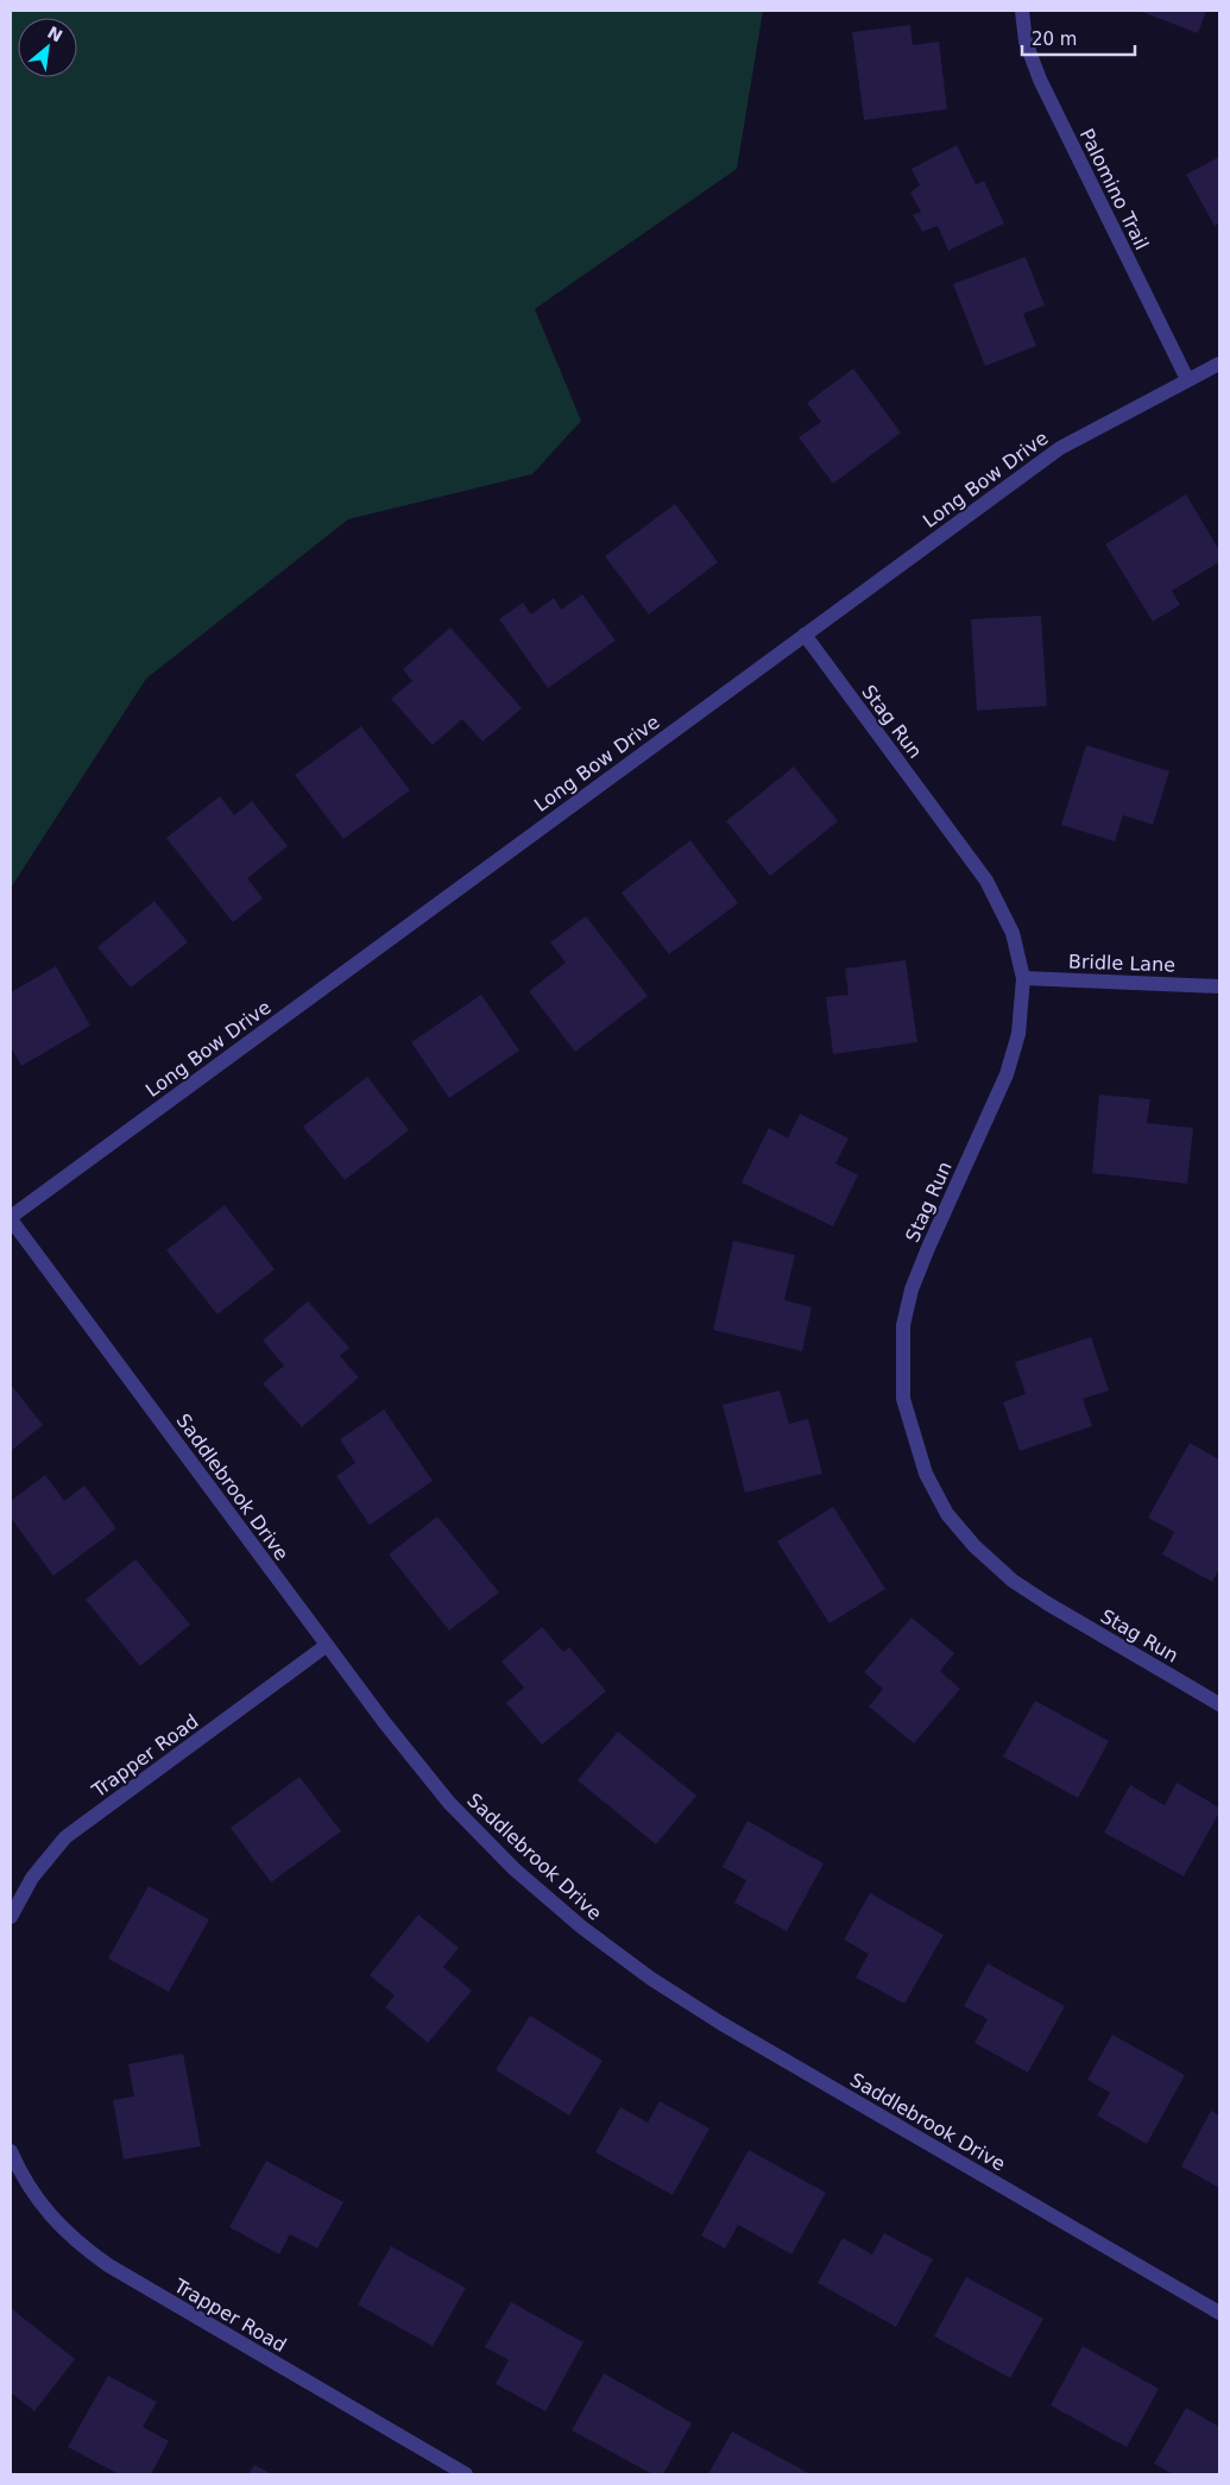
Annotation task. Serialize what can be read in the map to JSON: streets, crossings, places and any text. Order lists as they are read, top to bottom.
{
  "streets": {
    "street": [
      "Palomino Trail",
      "Long Bow Drive",
      "Stag Run",
      "Bridle Lane",
      "Saddlebrook Drive",
      "Trapper Road"
    ]
  },
  "crossings": [
    ["Palomino Trail", "Long Bow Drive"],
    ["Long Bow Drive", "Stag Run"],
    ["Long Bow Drive", "Saddlebrook Drive"],
    ["Stag Run", "Bridle Lane"],
    ["Saddlebrook Drive", "Trapper Road"]
  ],
  "scale_bar": "20 m",
  "north": "top right"
}
